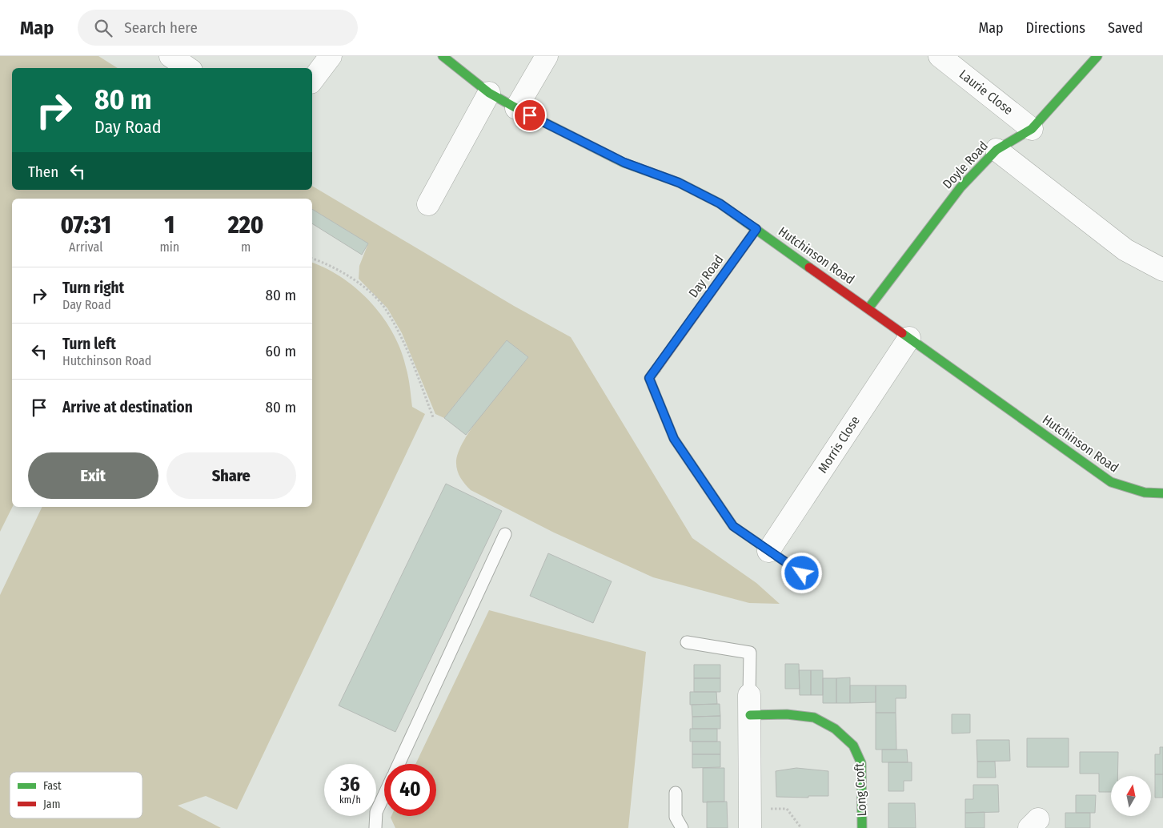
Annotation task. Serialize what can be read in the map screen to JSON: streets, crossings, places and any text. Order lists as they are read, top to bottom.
{
  "streets": {
    "street": [
      "Laurie Close",
      "Doyle Road",
      "Hutchinson Road",
      "Day Road",
      "Morris Close",
      "Long Croft"
    ]
  },
  "crossings": [
    ["Laurie Close", "Doyle Road"],
    ["Doyle Road", "Hutchinson Road"],
    ["Hutchinson Road", "Day Road"],
    ["Hutchinson Road", "Morris Close"],
    ["Day Road", "Morris Close"]
  ],
  "legend": ["Fast", "Jam"],
  "north": "top",
  "page": {
    "header": "Map",
    "search": "Search here",
    "nav": ["Map", "Directions", "Saved"],
    "turn": ["80 m", "Day Road"],
    "then": "Then",
    "eta": [
      "07:31",
      "Arrival",
      "1",
      "min",
      "220",
      "m"
    ],
    "list": [
      {
        "name": "Turn right",
        "note": "Day Road",
        "value": "80 m"
      },
      {
        "name": "Turn left",
        "note": "Hutchinson Road",
        "value": "60 m"
      },
      {
        "name": "Arrive at destination",
        "value": "80 m"
      }
    ],
    "buttons": ["Exit", "Share"],
    "speed": "36 km/h",
    "limit": "40"
  }
}
